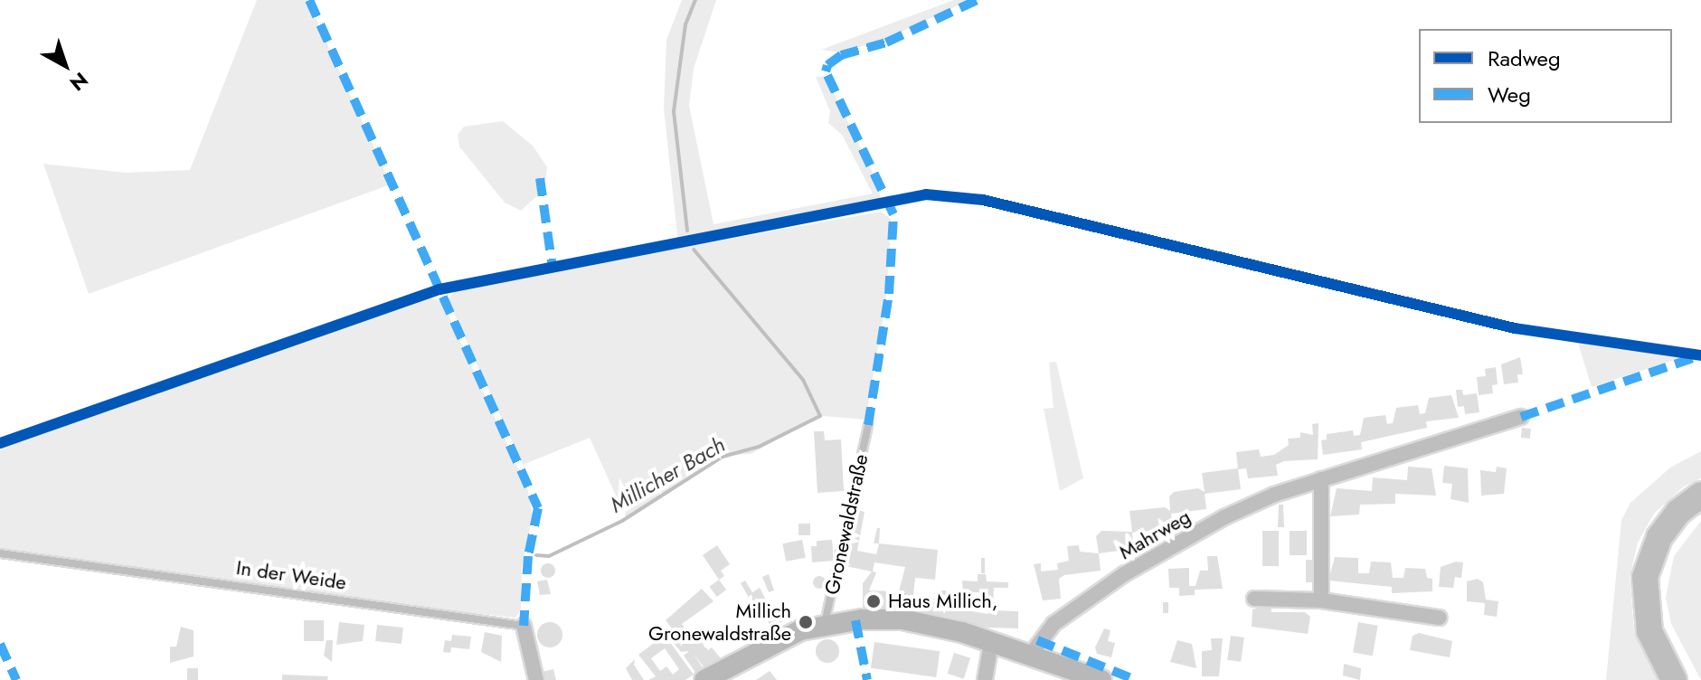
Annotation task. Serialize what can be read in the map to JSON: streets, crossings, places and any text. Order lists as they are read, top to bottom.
{
  "streets": {
    "main road": ["Gronewaldstraße"],
    "street": ["Mahrweg", "In der Weide"]
  },
  "crossings": [
    ["Gronewaldstraße", "Mahrweg"]
  ],
  "water": ["Millicher Bach"],
  "places": ["Haus Millich,", "Millich Gronewaldstraße"],
  "legend": ["Radweg", "Weg"],
  "north": "bottom right"
}
